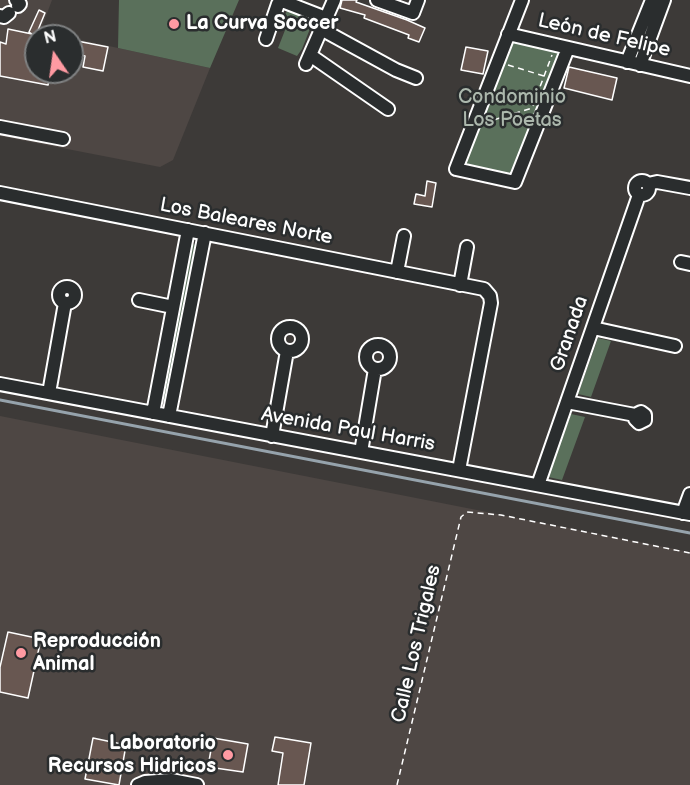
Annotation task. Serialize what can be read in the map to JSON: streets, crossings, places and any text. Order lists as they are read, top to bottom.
{
  "streets": {
    "street": [
      "León de Felipe",
      "Los Baleares Norte",
      "Granada",
      "Avenida Paul Harris"
    ],
    "path": ["Calle Los Trigales"]
  },
  "crossings": [
    ["Los Baleares Norte", "Avenida Paul Harris"],
    ["Granada", "Avenida Paul Harris"]
  ],
  "parks": ["Condominio Los Poetas"],
  "places": ["La Curva Soccer", "Reproducción Animal", "Laboratorio Recursos Hidricos"],
  "north": "top"
}
